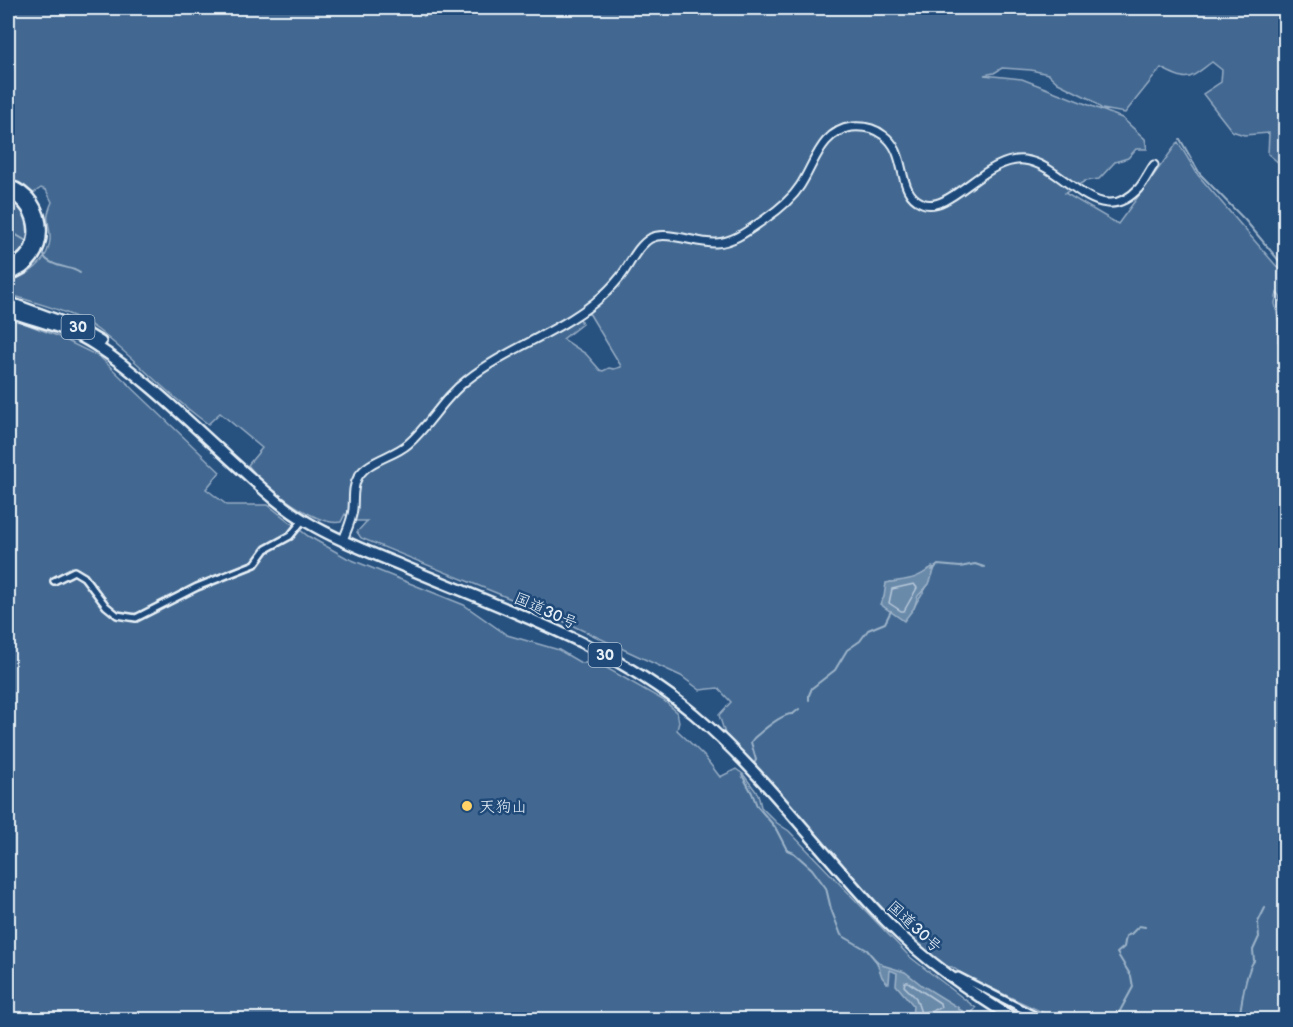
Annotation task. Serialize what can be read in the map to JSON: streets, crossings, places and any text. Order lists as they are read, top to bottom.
{
  "streets": {
    "highway": ["30", "国道30号"]
  },
  "places": ["天狗山"]
}
